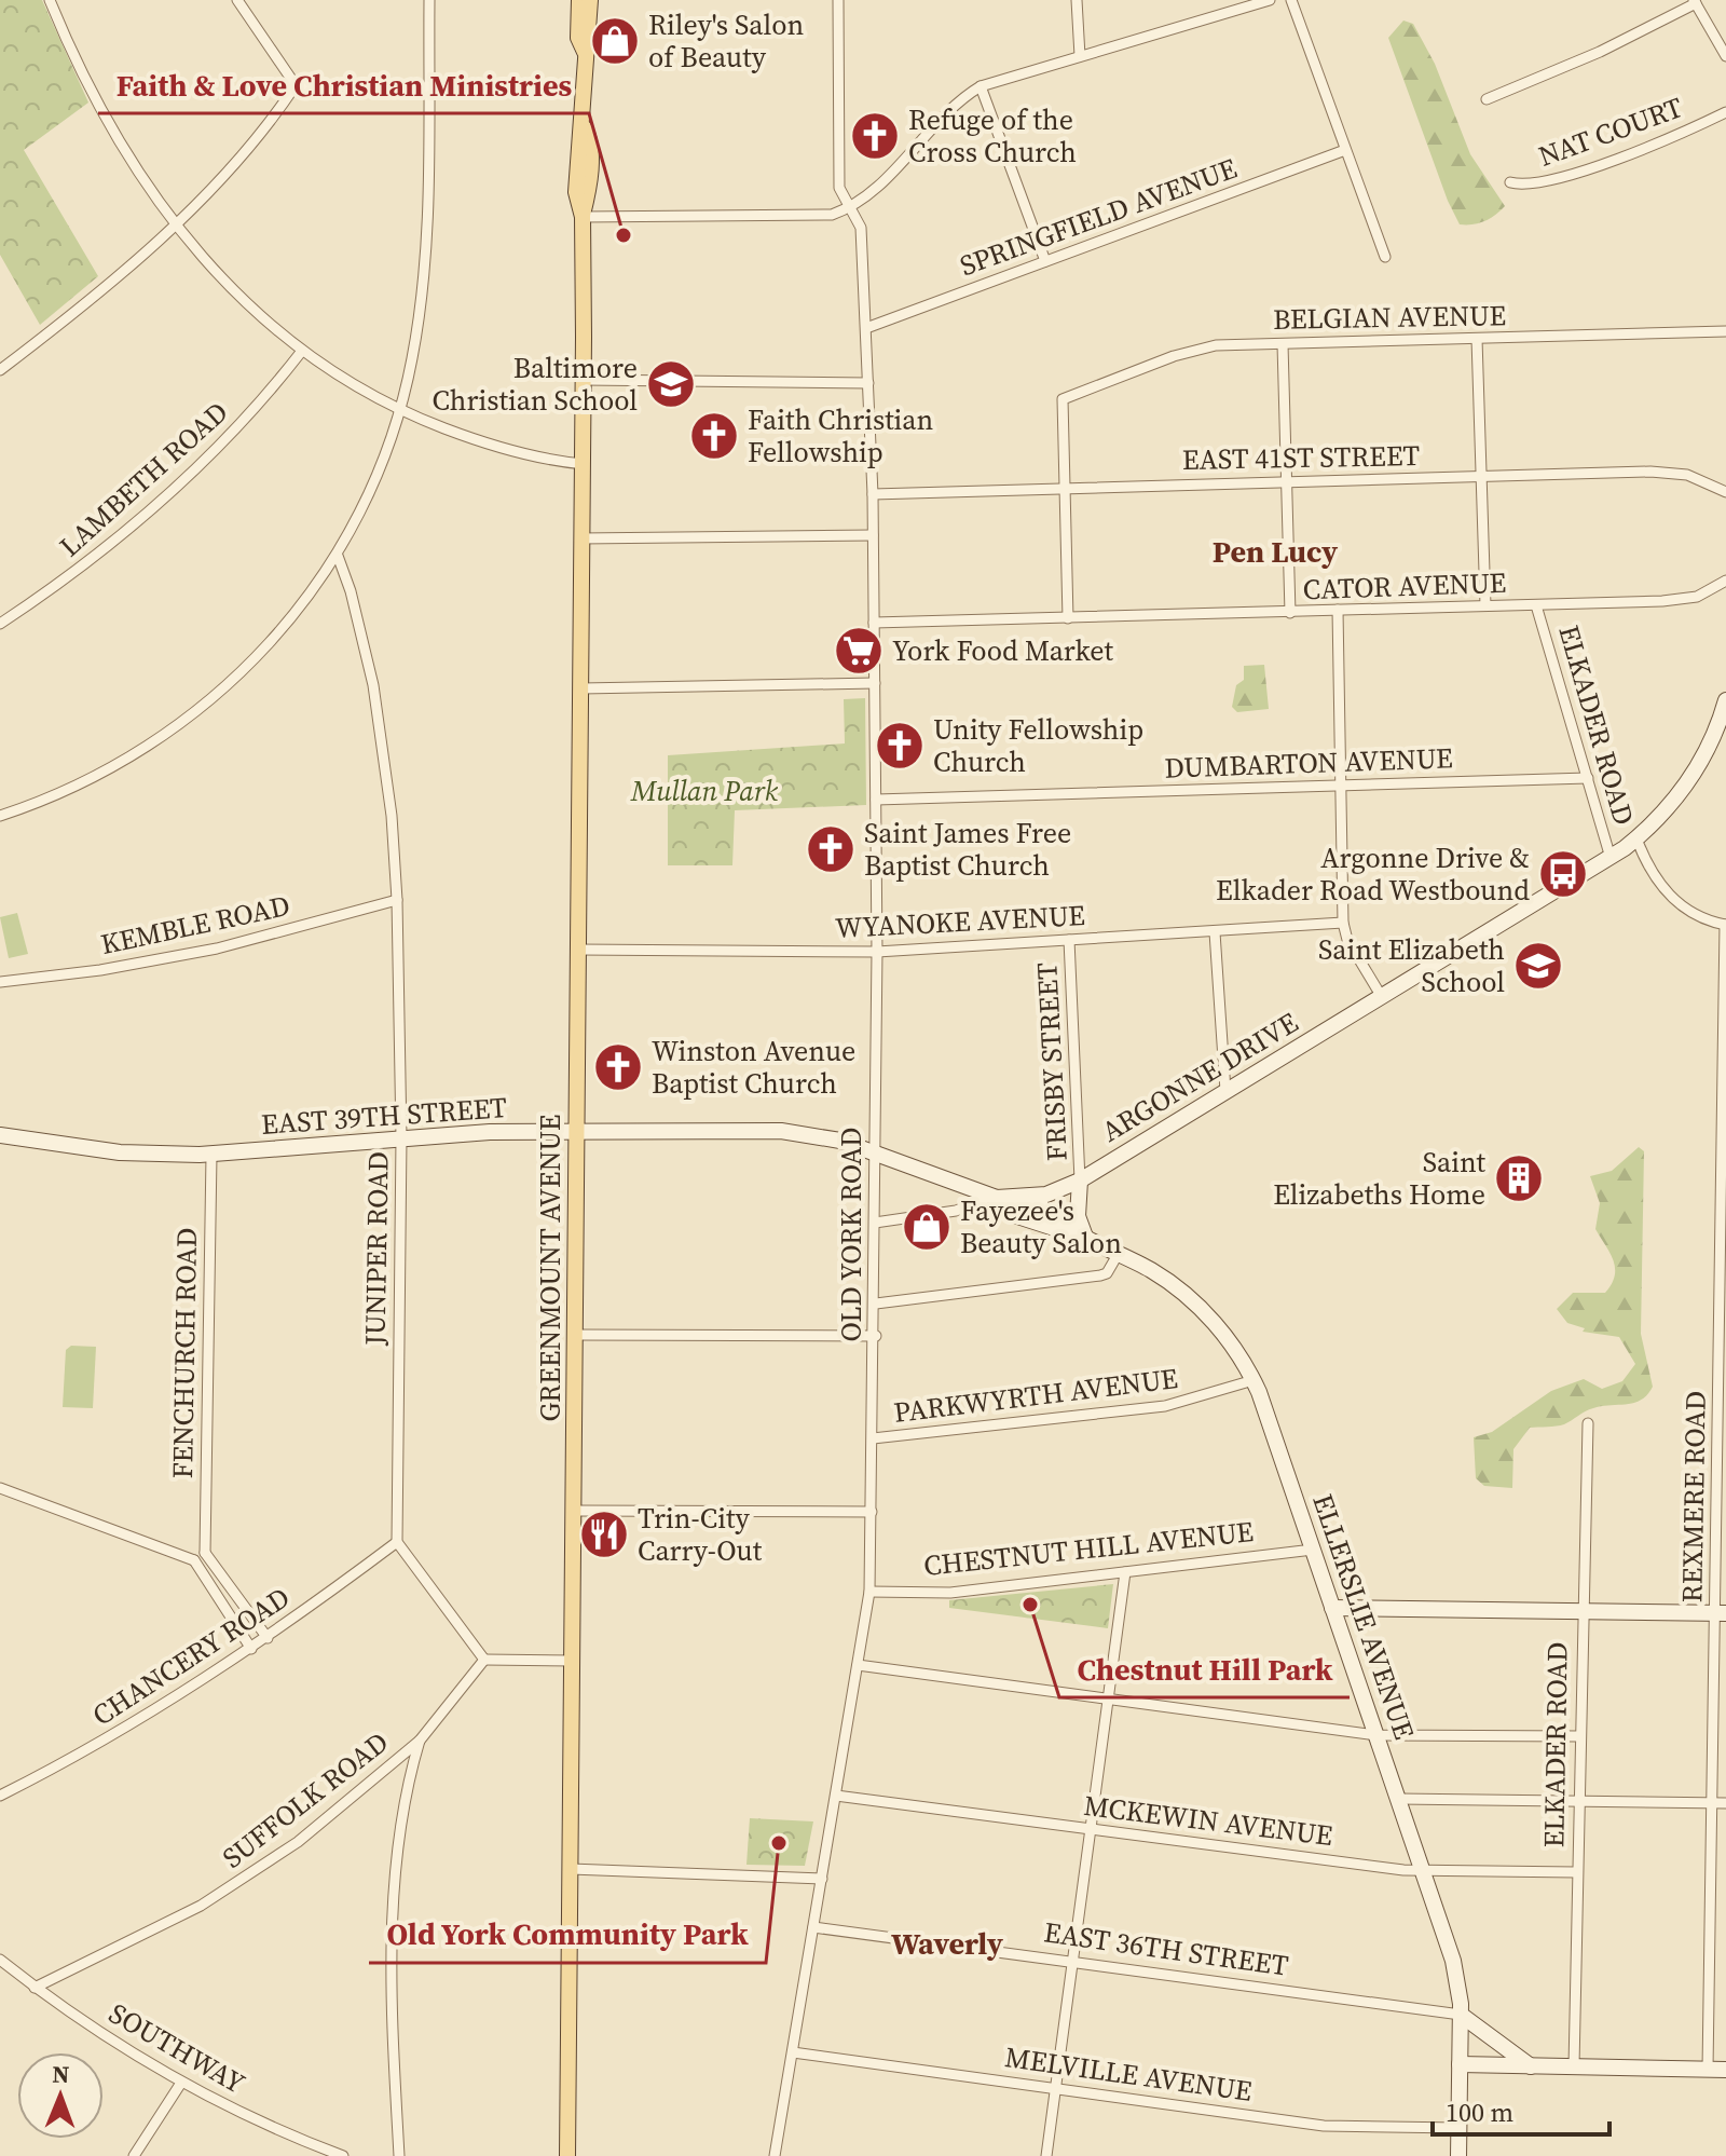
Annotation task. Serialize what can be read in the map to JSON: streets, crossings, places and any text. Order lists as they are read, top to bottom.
{
  "streets": {
    "main road": ["GREENMOUNT AVENUE"],
    "street": [
      "NAT COURT",
      "SPRINGFIELD AVENUE",
      "BELGIAN AVENUE",
      "EAST 41ST STREET",
      "LAMBETH ROAD",
      "CATOR AVENUE",
      "ELKADER ROAD",
      "DUMBARTON AVENUE",
      "WYANOKE AVENUE",
      "KEMBLE ROAD",
      "FRISBY STREET",
      "ARGONNE DRIVE",
      "EAST 39TH STREET",
      "OLD YORK ROAD",
      "JUNIPER ROAD",
      "FENCHURCH ROAD",
      "PARKWYRTH AVENUE",
      "REXMERE ROAD",
      "CHESTNUT HILL AVENUE",
      "ELLERSLIE AVENUE",
      "CHANCERY ROAD",
      "SUFFOLK ROAD",
      "MCKEWIN AVENUE",
      "EAST 36TH STREET",
      "SOUTHWAY",
      "MELVILLE AVENUE"
    ]
  },
  "crossings": [
    ["SPRINGFIELD AVENUE", "OLD YORK ROAD"],
    ["BELGIAN AVENUE", "EAST 41ST STREET"],
    ["EAST 41ST STREET", "OLD YORK ROAD"],
    ["CATOR AVENUE", "ELKADER ROAD"],
    ["CATOR AVENUE", "OLD YORK ROAD"],
    ["ELKADER ROAD", "DUMBARTON AVENUE"],
    ["ELKADER ROAD", "ARGONNE DRIVE"],
    ["ELKADER ROAD", "MCKEWIN AVENUE"],
    ["DUMBARTON AVENUE", "OLD YORK ROAD"],
    ["WYANOKE AVENUE", "FRISBY STREET"],
    ["WYANOKE AVENUE", "OLD YORK ROAD"],
    ["WYANOKE AVENUE", "GREENMOUNT AVENUE"],
    ["KEMBLE ROAD", "JUNIPER ROAD"],
    ["FRISBY STREET", "ARGONNE DRIVE"],
    ["ARGONNE DRIVE", "ELLERSLIE AVENUE"],
    ["EAST 39TH STREET", "OLD YORK ROAD"],
    ["EAST 39TH STREET", "JUNIPER ROAD"],
    ["EAST 39TH STREET", "GREENMOUNT AVENUE"],
    ["EAST 39TH STREET", "FENCHURCH ROAD"],
    ["OLD YORK ROAD", "PARKWYRTH AVENUE"],
    ["OLD YORK ROAD", "CHESTNUT HILL AVENUE"],
    ["OLD YORK ROAD", "MCKEWIN AVENUE"],
    ["OLD YORK ROAD", "EAST 36TH STREET"],
    ["OLD YORK ROAD", "MELVILLE AVENUE"],
    ["JUNIPER ROAD", "CHANCERY ROAD"],
    ["PARKWYRTH AVENUE", "ELLERSLIE AVENUE"],
    ["CHESTNUT HILL AVENUE", "ELLERSLIE AVENUE"],
    ["ELLERSLIE AVENUE", "MCKEWIN AVENUE"],
    ["ELLERSLIE AVENUE", "EAST 36TH STREET"],
    ["ELLERSLIE AVENUE", "MELVILLE AVENUE"],
    ["SUFFOLK ROAD", "SOUTHWAY"]
  ],
  "districts": ["Pen Lucy", "Waverly"],
  "parks": ["Mullan Park"],
  "places": {
    "shop": ["Riley's Salon of Beauty", "Fayezee's Beauty Salon"],
    "church": [
      "Refuge of the Cross Church",
      "Faith Christian Fellowship",
      "Unity Fellowship Church",
      "Saint James Free Baptist Church",
      "Winston Avenue Baptist Church"
    ],
    "other": ["Faith & Love Christian Ministries", "Chestnut Hill Park", "Old York Community Park"],
    "school or university": ["Baltimore Christian School", "Saint Elizabeth School"],
    "supermarket": ["York Food Market"],
    "bus stop": ["Argonne Drive & Elkader Road Westbound"],
    "building": ["Saint Elizabeths Home"],
    "restaurant": ["Trin-City Carry-Out"]
  },
  "scale_bar": "100 m",
  "north": "top"
}
